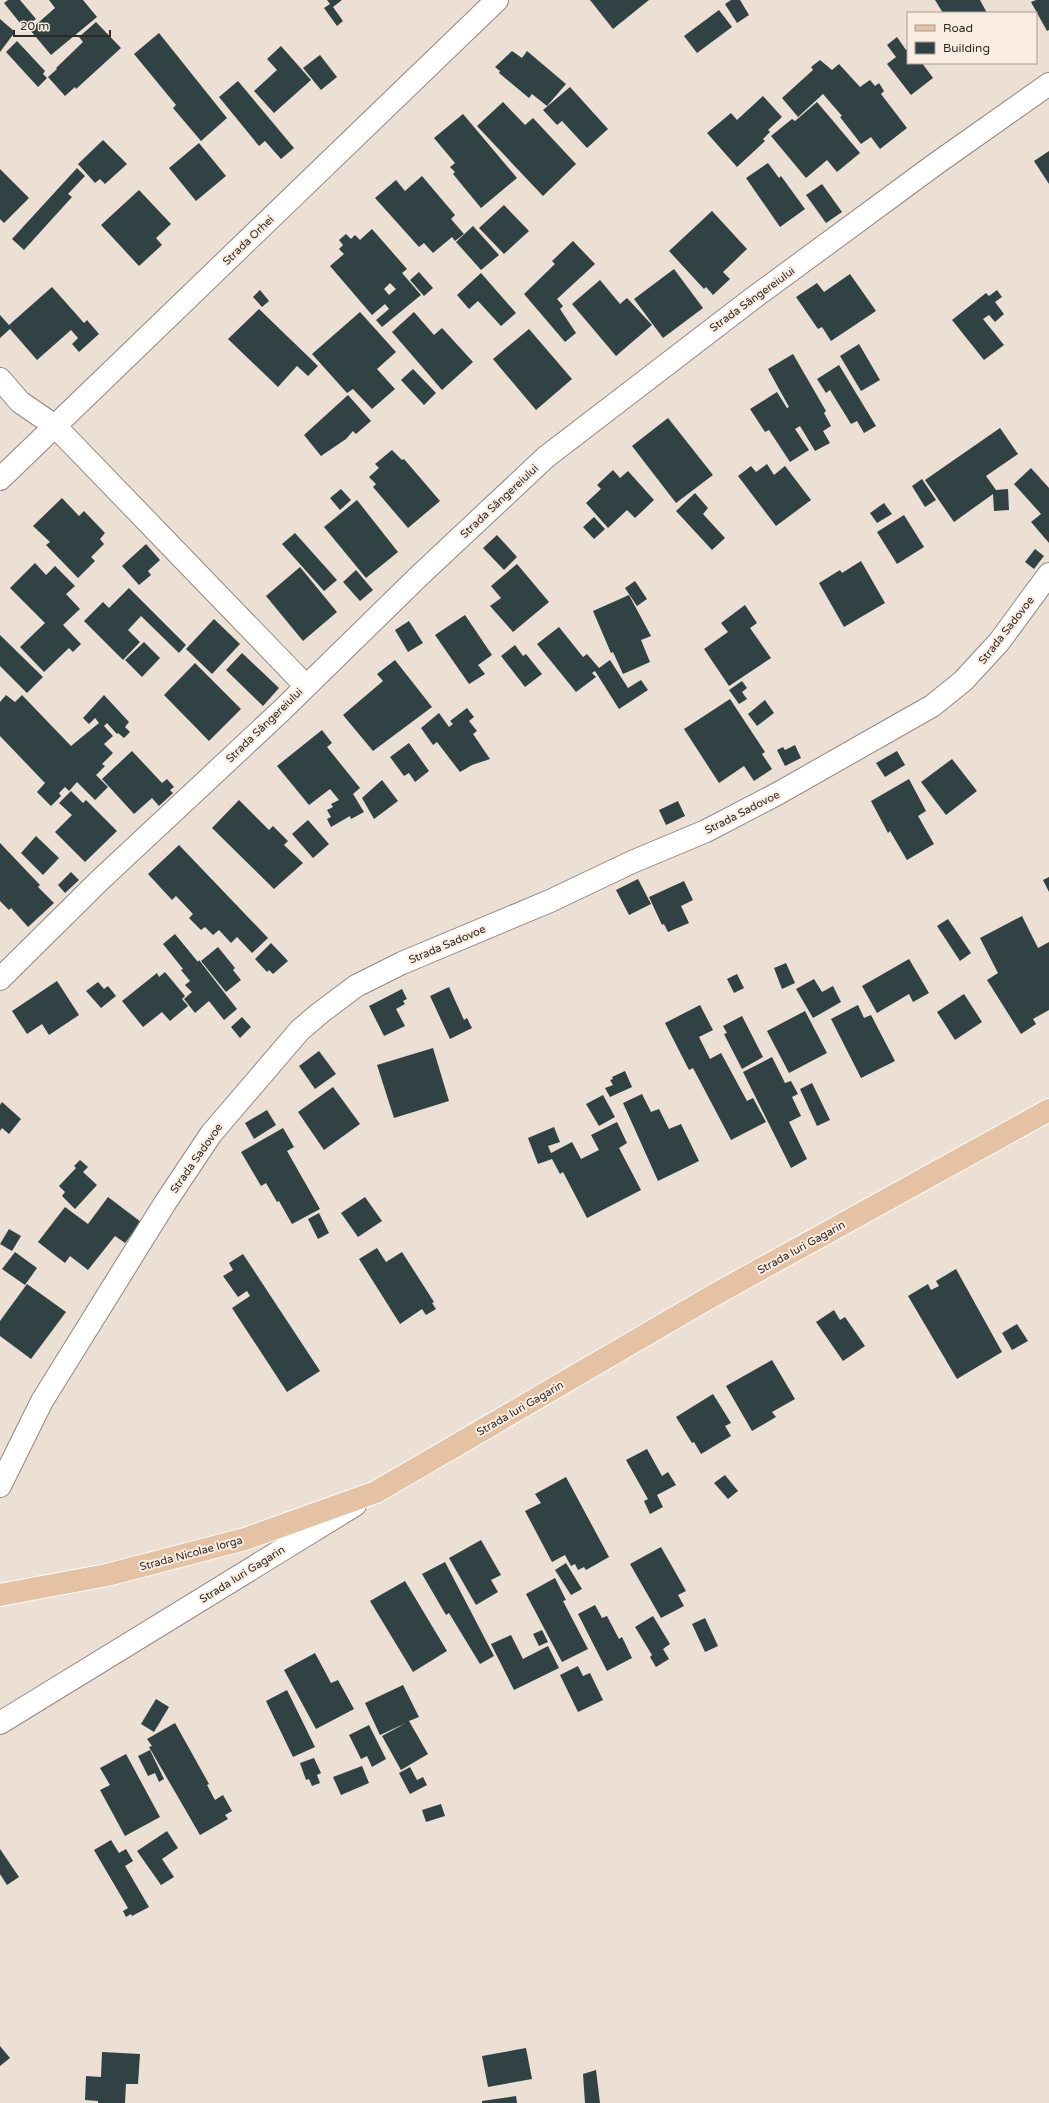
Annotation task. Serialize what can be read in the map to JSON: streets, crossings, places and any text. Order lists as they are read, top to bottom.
{
  "streets": {
    "main road": ["Strada Iuri Gagarin", "Strada Nicolae Iorga"],
    "street": ["Strada Orhei", "Strada Sângereiului", "Strada Sadovoe"]
  },
  "crossings": [
    ["Strada Iuri Gagarin", "Strada Nicolae Iorga"]
  ],
  "legend": ["Road", "Building"],
  "scale_bar": "20 m"
}
